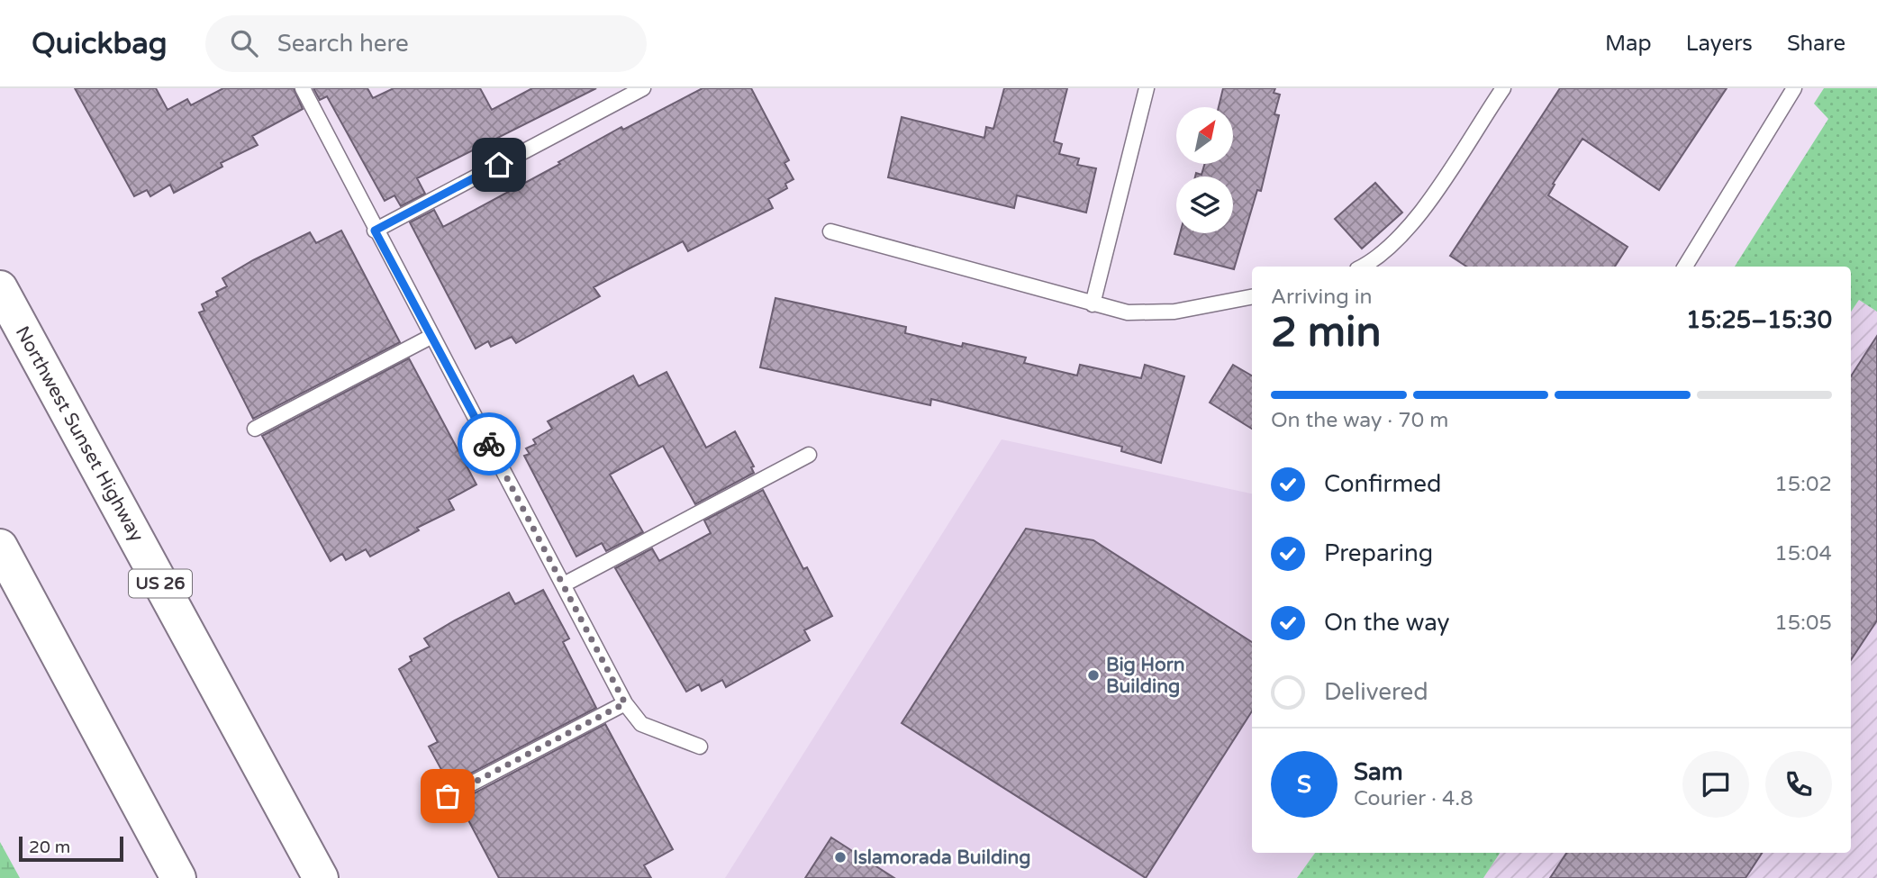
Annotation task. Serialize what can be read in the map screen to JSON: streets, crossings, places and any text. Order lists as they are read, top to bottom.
{
  "streets": {
    "highway": ["Northwest Sunset Highway", "US 26"]
  },
  "places": ["Big Horn Building", "Islamorada Building"],
  "scale_bar": "20 m",
  "north": "top right",
  "page": {
    "header": "Quickbag",
    "search": "Search here",
    "nav": ["Map", "Layers", "Share"],
    "heading": ["2 min", "Arriving in", "15:25–15:30"],
    "panel": ["Sam", "Courier · 4.8"],
    "bar": "On the way · 70 m",
    "list": [
      ["Confirmed", "15:02"],
      ["Preparing", "15:04"],
      ["On the way", "15:05"],
      "Delivered"
    ],
    "round": "S",
    "scale": "20 m"
  }
}
